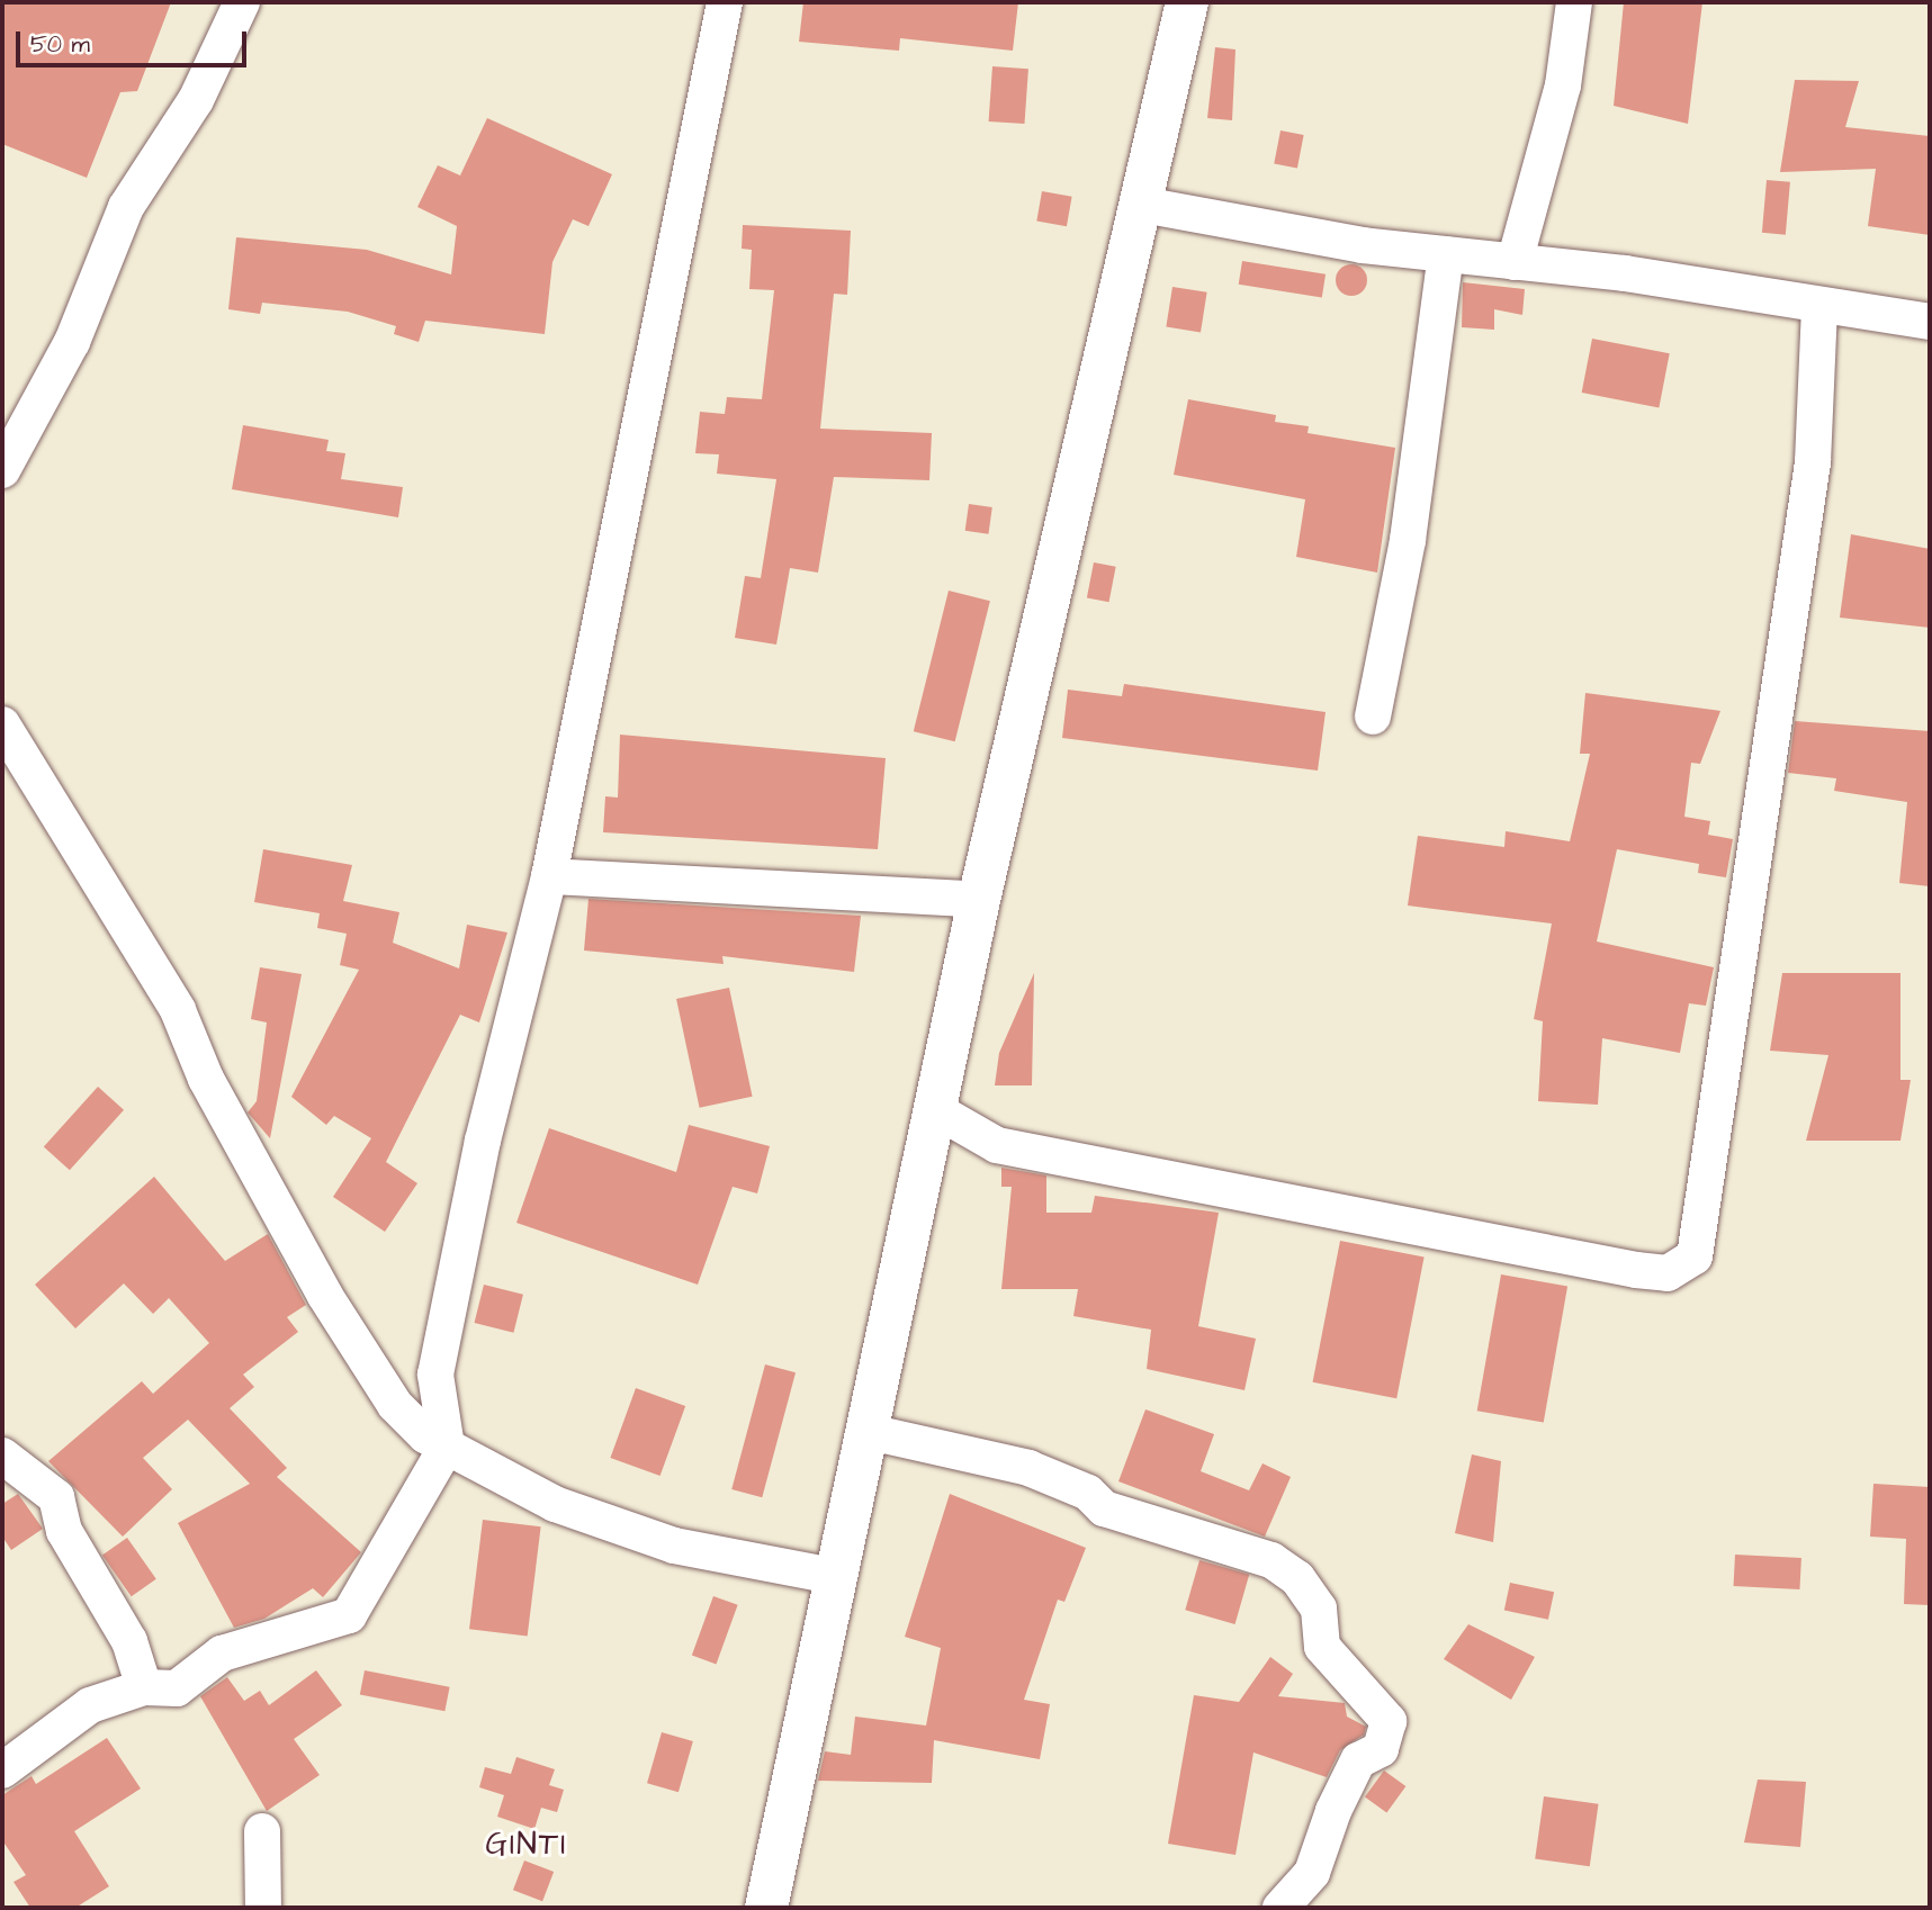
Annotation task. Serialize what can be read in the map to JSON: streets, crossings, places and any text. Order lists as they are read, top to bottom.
{
  "districts": ["GINTI"],
  "scale_bar": "50 m"
}
